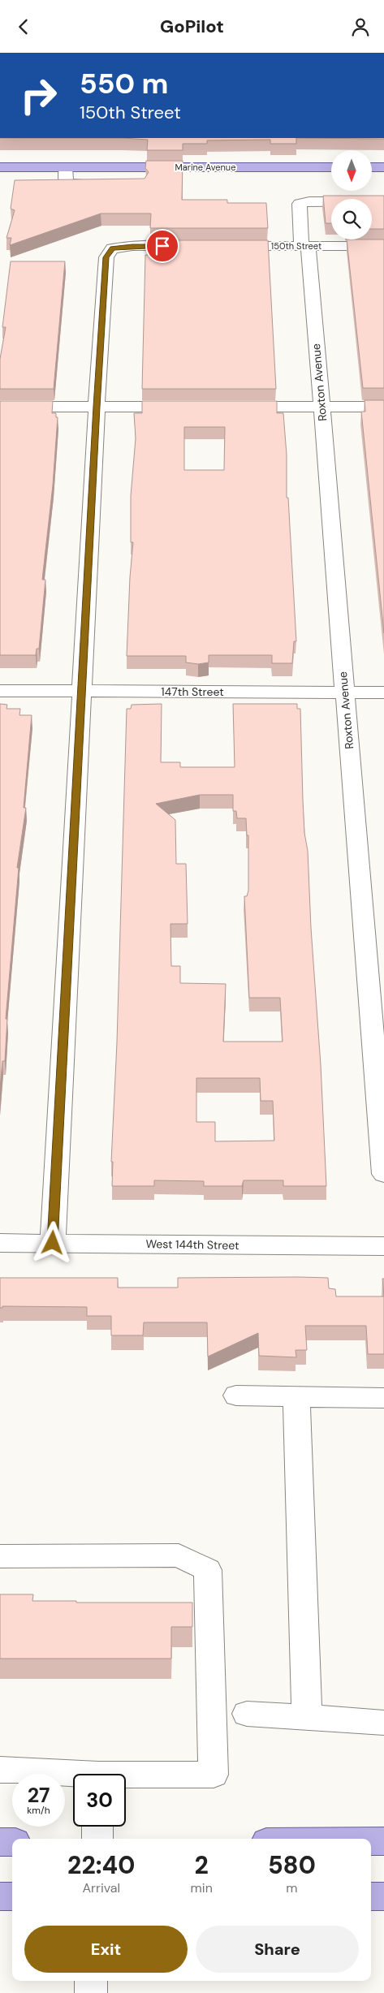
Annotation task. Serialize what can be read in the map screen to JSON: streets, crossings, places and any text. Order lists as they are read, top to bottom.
{
  "streets": {
    "main road": ["Marine Avenue"],
    "street": [
      "150th Street",
      "Roxton Avenue",
      "147th Street",
      "West 144th Street"
    ]
  },
  "crossings": [
    ["150th Street", "Roxton Avenue"],
    ["Roxton Avenue", "147th Street"]
  ],
  "north": "bottom",
  "page": {
    "header": "GoPilot",
    "turn": ["550 m", "150th Street"],
    "speed": "27 km/h",
    "limit": "30",
    "eta": [
      "22:40",
      "Arrival",
      "2",
      "min",
      "580",
      "m"
    ],
    "buttons": ["Exit", "Share"]
  }
}
